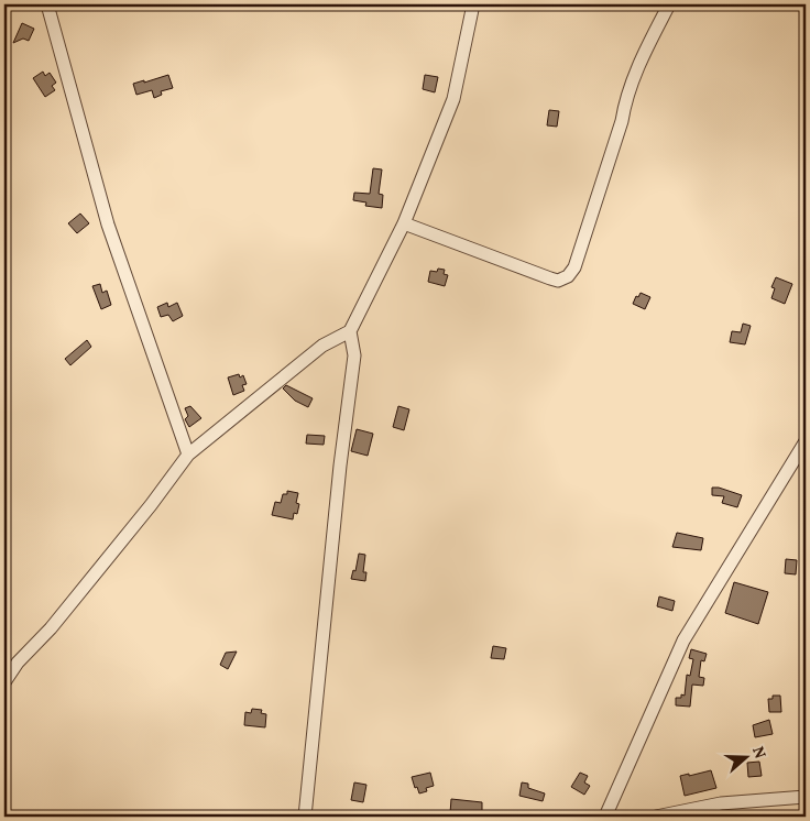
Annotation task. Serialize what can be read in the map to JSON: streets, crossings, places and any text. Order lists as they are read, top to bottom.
{
  "north": "right"
}
